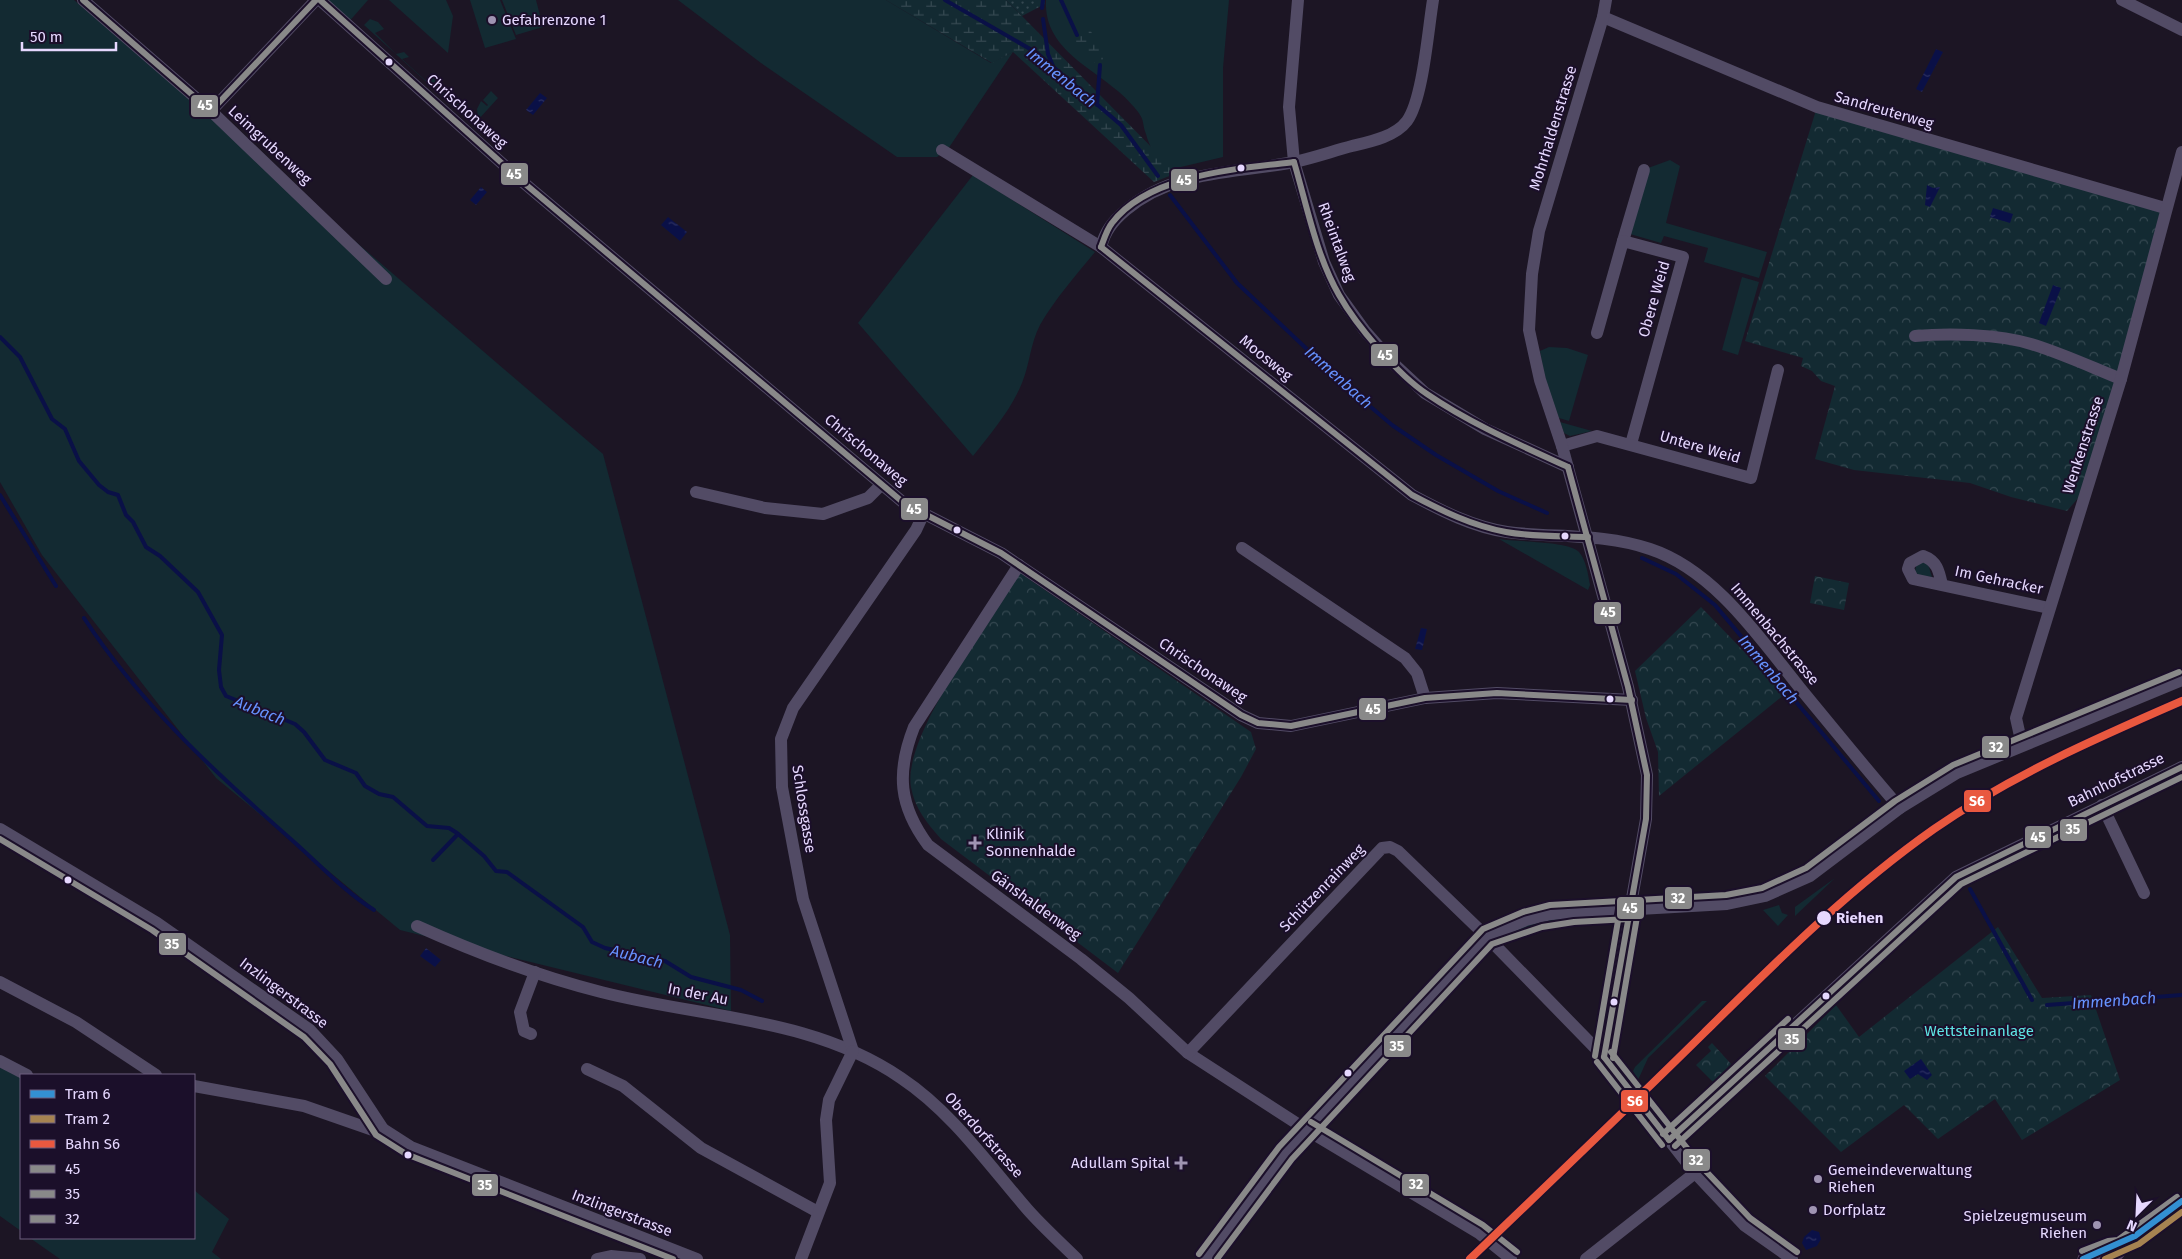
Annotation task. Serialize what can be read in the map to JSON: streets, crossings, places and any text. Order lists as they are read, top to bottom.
{
  "streets": {
    "street": [
      "Sandreuterweg",
      "Chrischonaweg",
      "Mohrhaldenstrasse",
      "Leimgrubenweg",
      "Rheintalweg",
      "Obere Weid",
      "Moosweg",
      "Wenkenstrasse",
      "Untere Weid",
      "Im Gehracker",
      "Immenbachstrasse",
      "Bahnhofstrasse",
      "Schlossgasse",
      "Schützenrainweg",
      "Gänshaldenweg",
      "Inzlingerstrasse",
      "In der Au",
      "Oberdorfstrasse"
    ]
  },
  "crossings": [
    ["Sandreuterweg", "Mohrhaldenstrasse"],
    ["Sandreuterweg", "Wenkenstrasse"],
    ["Chrischonaweg", "Mohrhaldenstrasse"],
    ["Chrischonaweg", "Schlossgasse"],
    ["Chrischonaweg", "Gänshaldenweg"],
    ["Mohrhaldenstrasse", "Rheintalweg"],
    ["Mohrhaldenstrasse", "Moosweg"],
    ["Mohrhaldenstrasse", "Untere Weid"],
    ["Mohrhaldenstrasse", "Immenbachstrasse"],
    ["Obere Weid", "Untere Weid"],
    ["Moosweg", "Immenbachstrasse"],
    ["Wenkenstrasse", "Im Gehracker"],
    ["Schlossgasse", "In der Au"],
    ["Schlossgasse", "Oberdorfstrasse"],
    ["Schützenrainweg", "Gänshaldenweg"],
    ["In der Au", "Oberdorfstrasse"]
  ],
  "water": ["Immenbach", "Aubach"],
  "parks": ["Wettsteinanlage"],
  "places": {
    "other": [
      "Gefahrenzone 1",
      "Riehen",
      "Gemeindeverwaltung Riehen",
      "Dorfplatz",
      "Spielzeugmuseum Riehen"
    ],
    "health": ["Klinik Sonnenhalde", "Adullam Spital"]
  },
  "lines": [
    "transit line 45",
    "transit line 32",
    "rail line S6",
    "transit line 35",
    "tram line 6",
    "tram line 2"
  ],
  "legend": [
    "Tram 6",
    "Tram 2",
    "Bahn S6",
    "45",
    "35",
    "32"
  ],
  "scale_bar": "50 m",
  "north": "bottom left"
}
